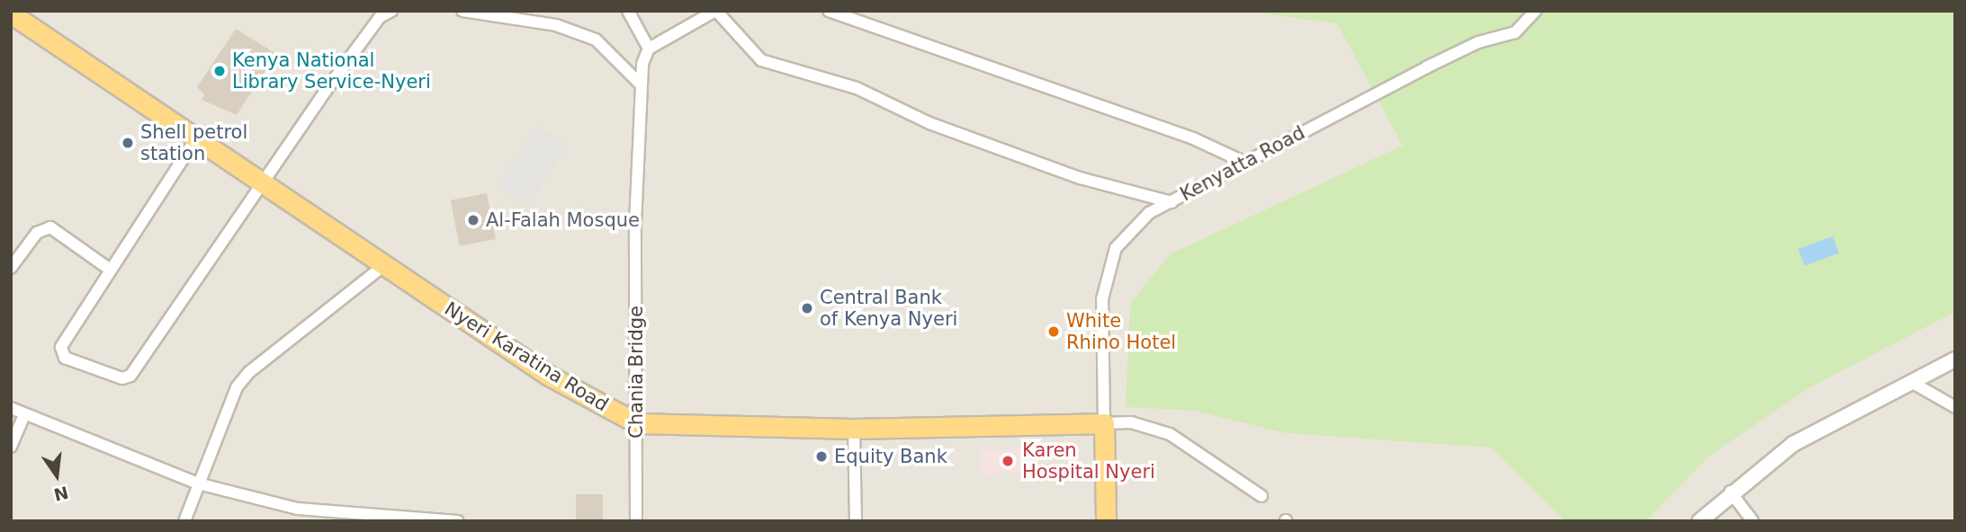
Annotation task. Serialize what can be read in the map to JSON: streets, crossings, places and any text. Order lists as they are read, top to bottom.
{
  "streets": {
    "highway": ["Nyeri Karatina Road"],
    "street": ["Kenyatta Road", "Chania Bridge"]
  },
  "crossings": [
    ["Kenyatta Road", "Nyeri Karatina Road"],
    ["Nyeri Karatina Road", "Chania Bridge"]
  ],
  "places": [
    "Kenya National Library Service-Nyeri",
    "Shell petrol station",
    "Al-Falah Mosque",
    "Central Bank of Kenya Nyeri",
    "White Rhino Hotel",
    "Equity Bank",
    "Karen Hospital Nyeri"
  ],
  "north": "bottom"
}
